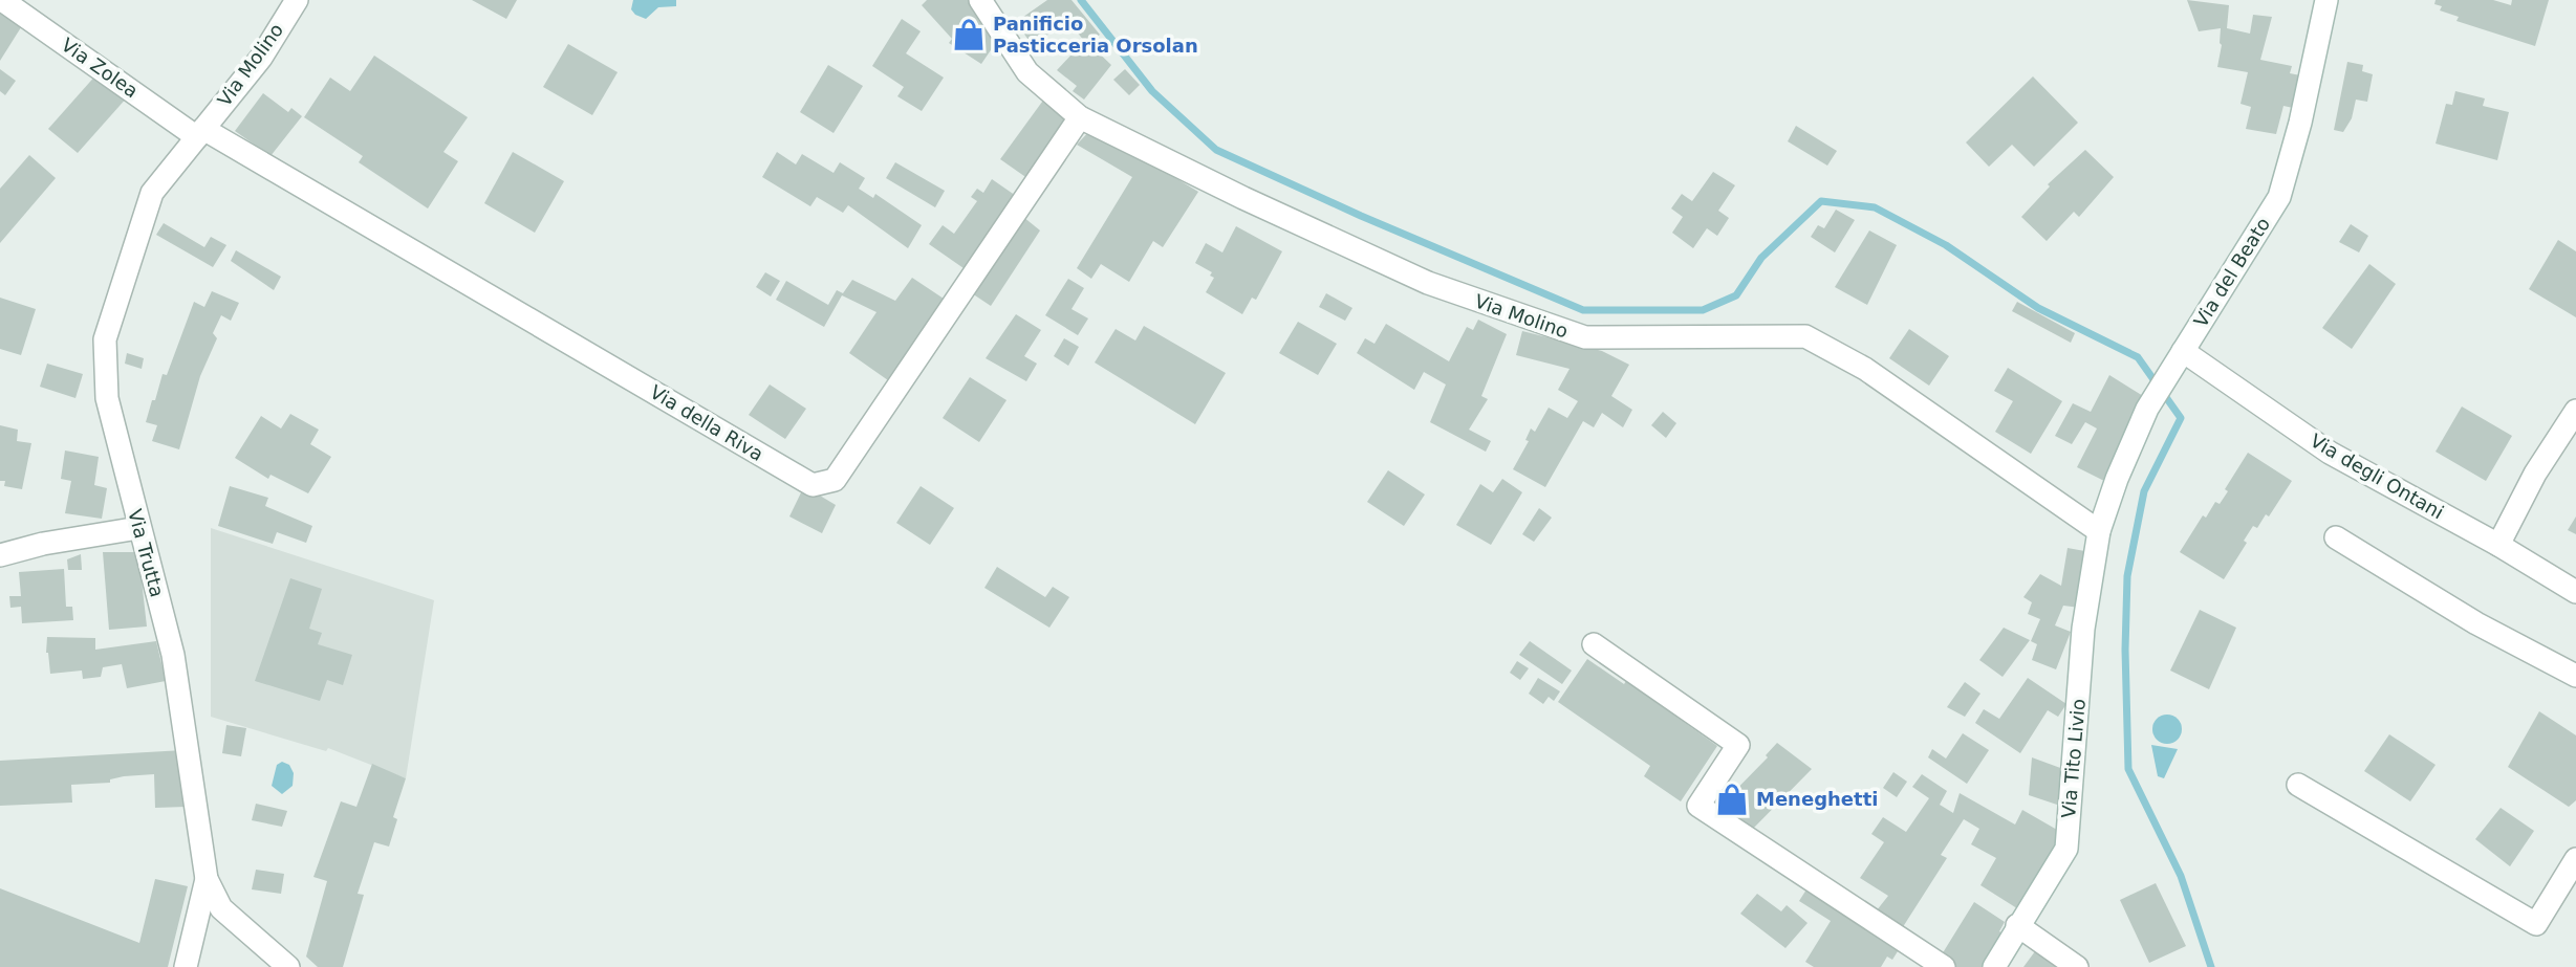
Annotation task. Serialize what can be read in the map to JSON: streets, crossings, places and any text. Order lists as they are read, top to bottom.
{
  "streets": {
    "street": [
      "Via Molino",
      "Via Zolea",
      "Via del Beato",
      "Via della Riva",
      "Via degli Ontani",
      "Via Trutta",
      "Via Tito Livio"
    ]
  },
  "crossings": [
    ["Via Molino", "Via Zolea"],
    ["Via Molino", "Via del Beato"],
    ["Via Molino", "Via della Riva"],
    ["Via Molino", "Via Trutta"],
    ["Via Molino", "Via Tito Livio"],
    ["Via Zolea", "Via della Riva"],
    ["Via Zolea", "Via Trutta"],
    ["Via del Beato", "Via degli Ontani"],
    ["Via del Beato", "Via Tito Livio"],
    ["Via della Riva", "Via Trutta"]
  ],
  "places": {
    "shop": ["Panificio Pasticceria Orsolan", "Meneghetti"]
  }
}
